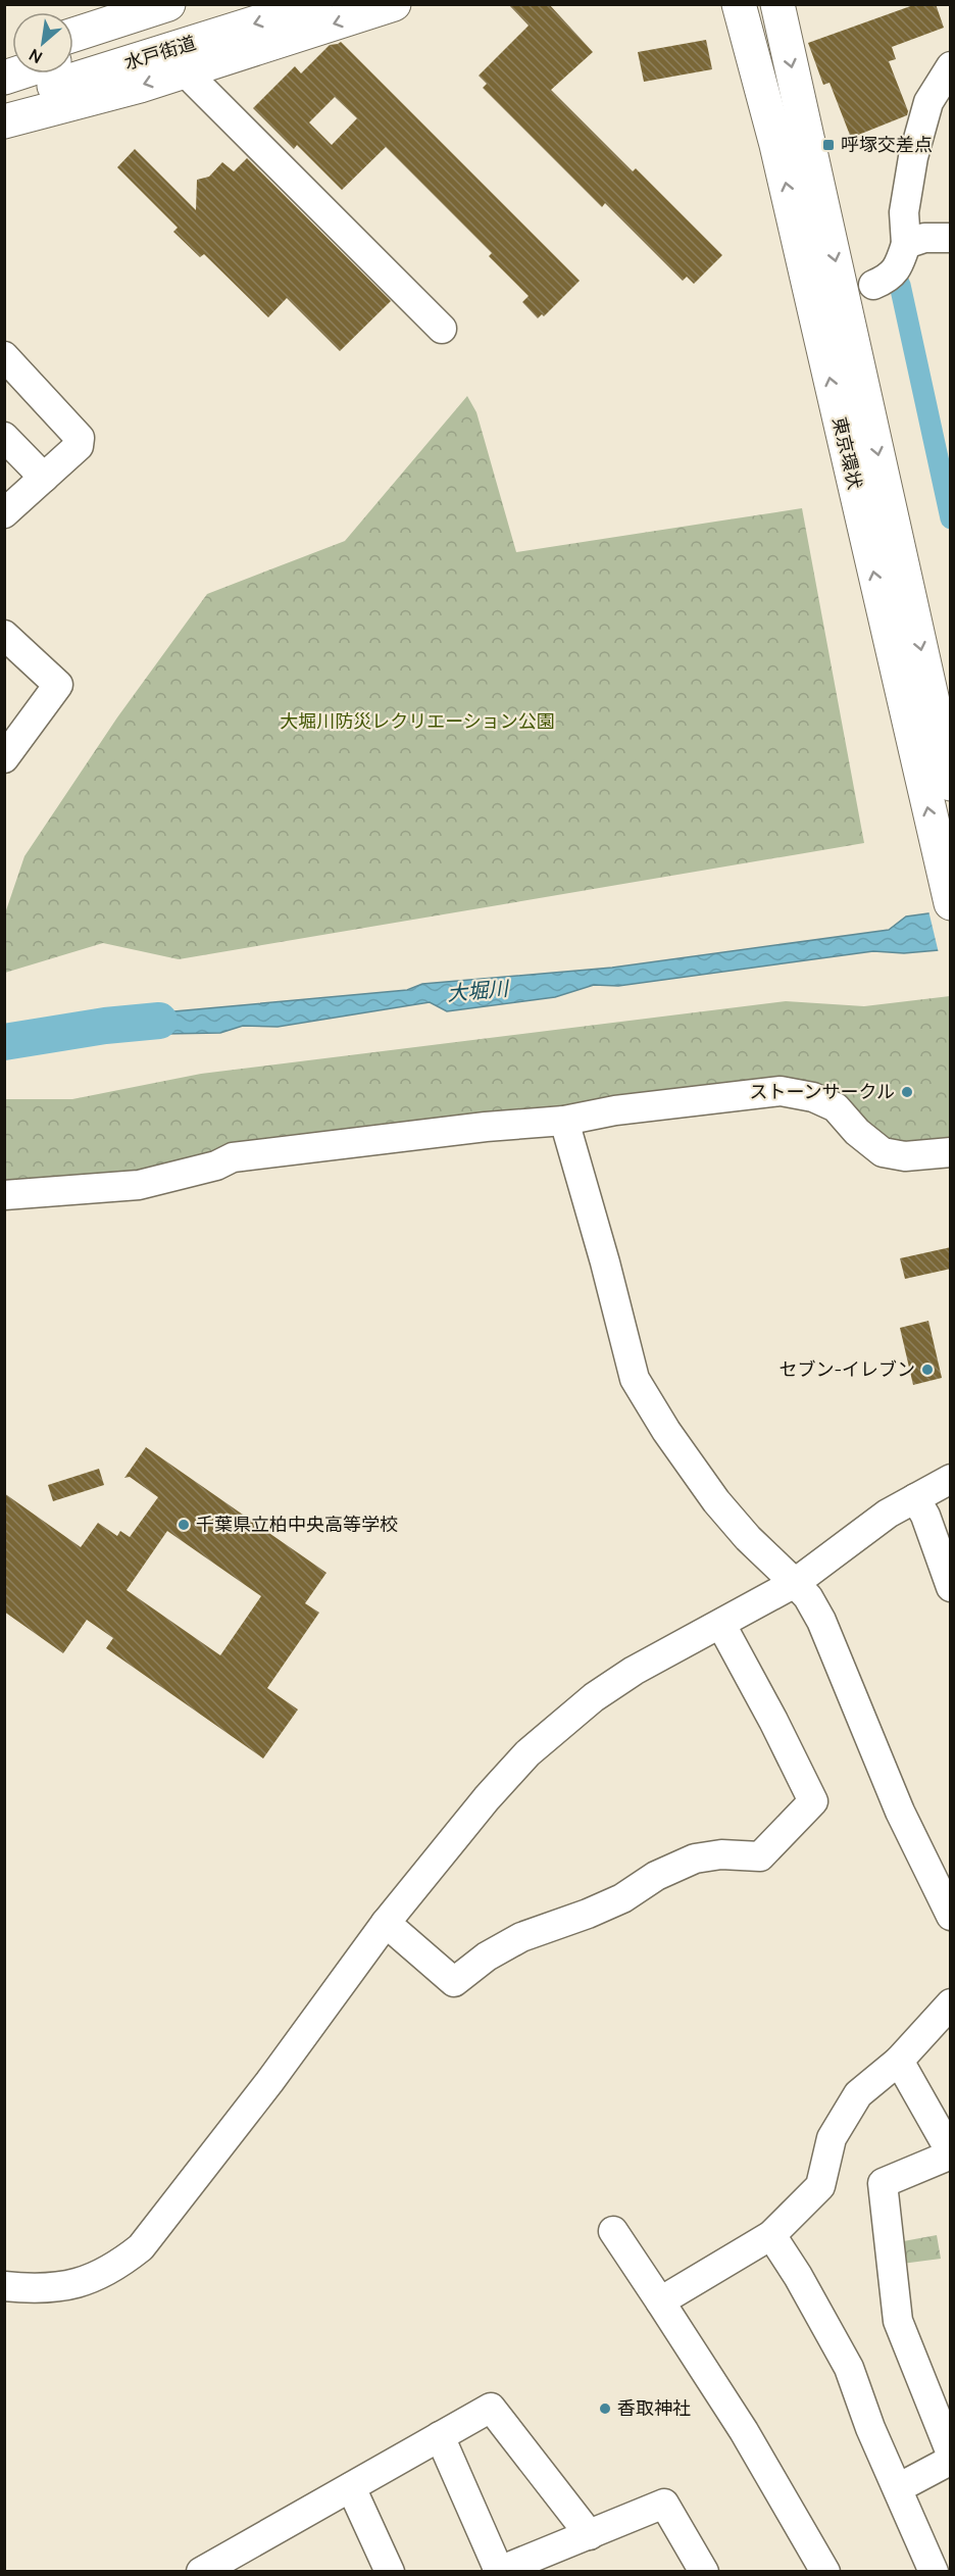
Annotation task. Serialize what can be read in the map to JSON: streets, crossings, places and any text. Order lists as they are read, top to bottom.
{
  "streets": {
    "highway": ["水戸街道", "東京環状"]
  },
  "water": ["大堀川"],
  "parks": ["大堀川防災レクリエーション公園"],
  "places": {
    "transit": ["呼塚交差点"],
    "other": [
      "ストーンサークル",
      "セブン-イレブン",
      "千葉県立柏中央高等学校",
      "香取神社"
    ]
  },
  "north": "bottom left"
}
